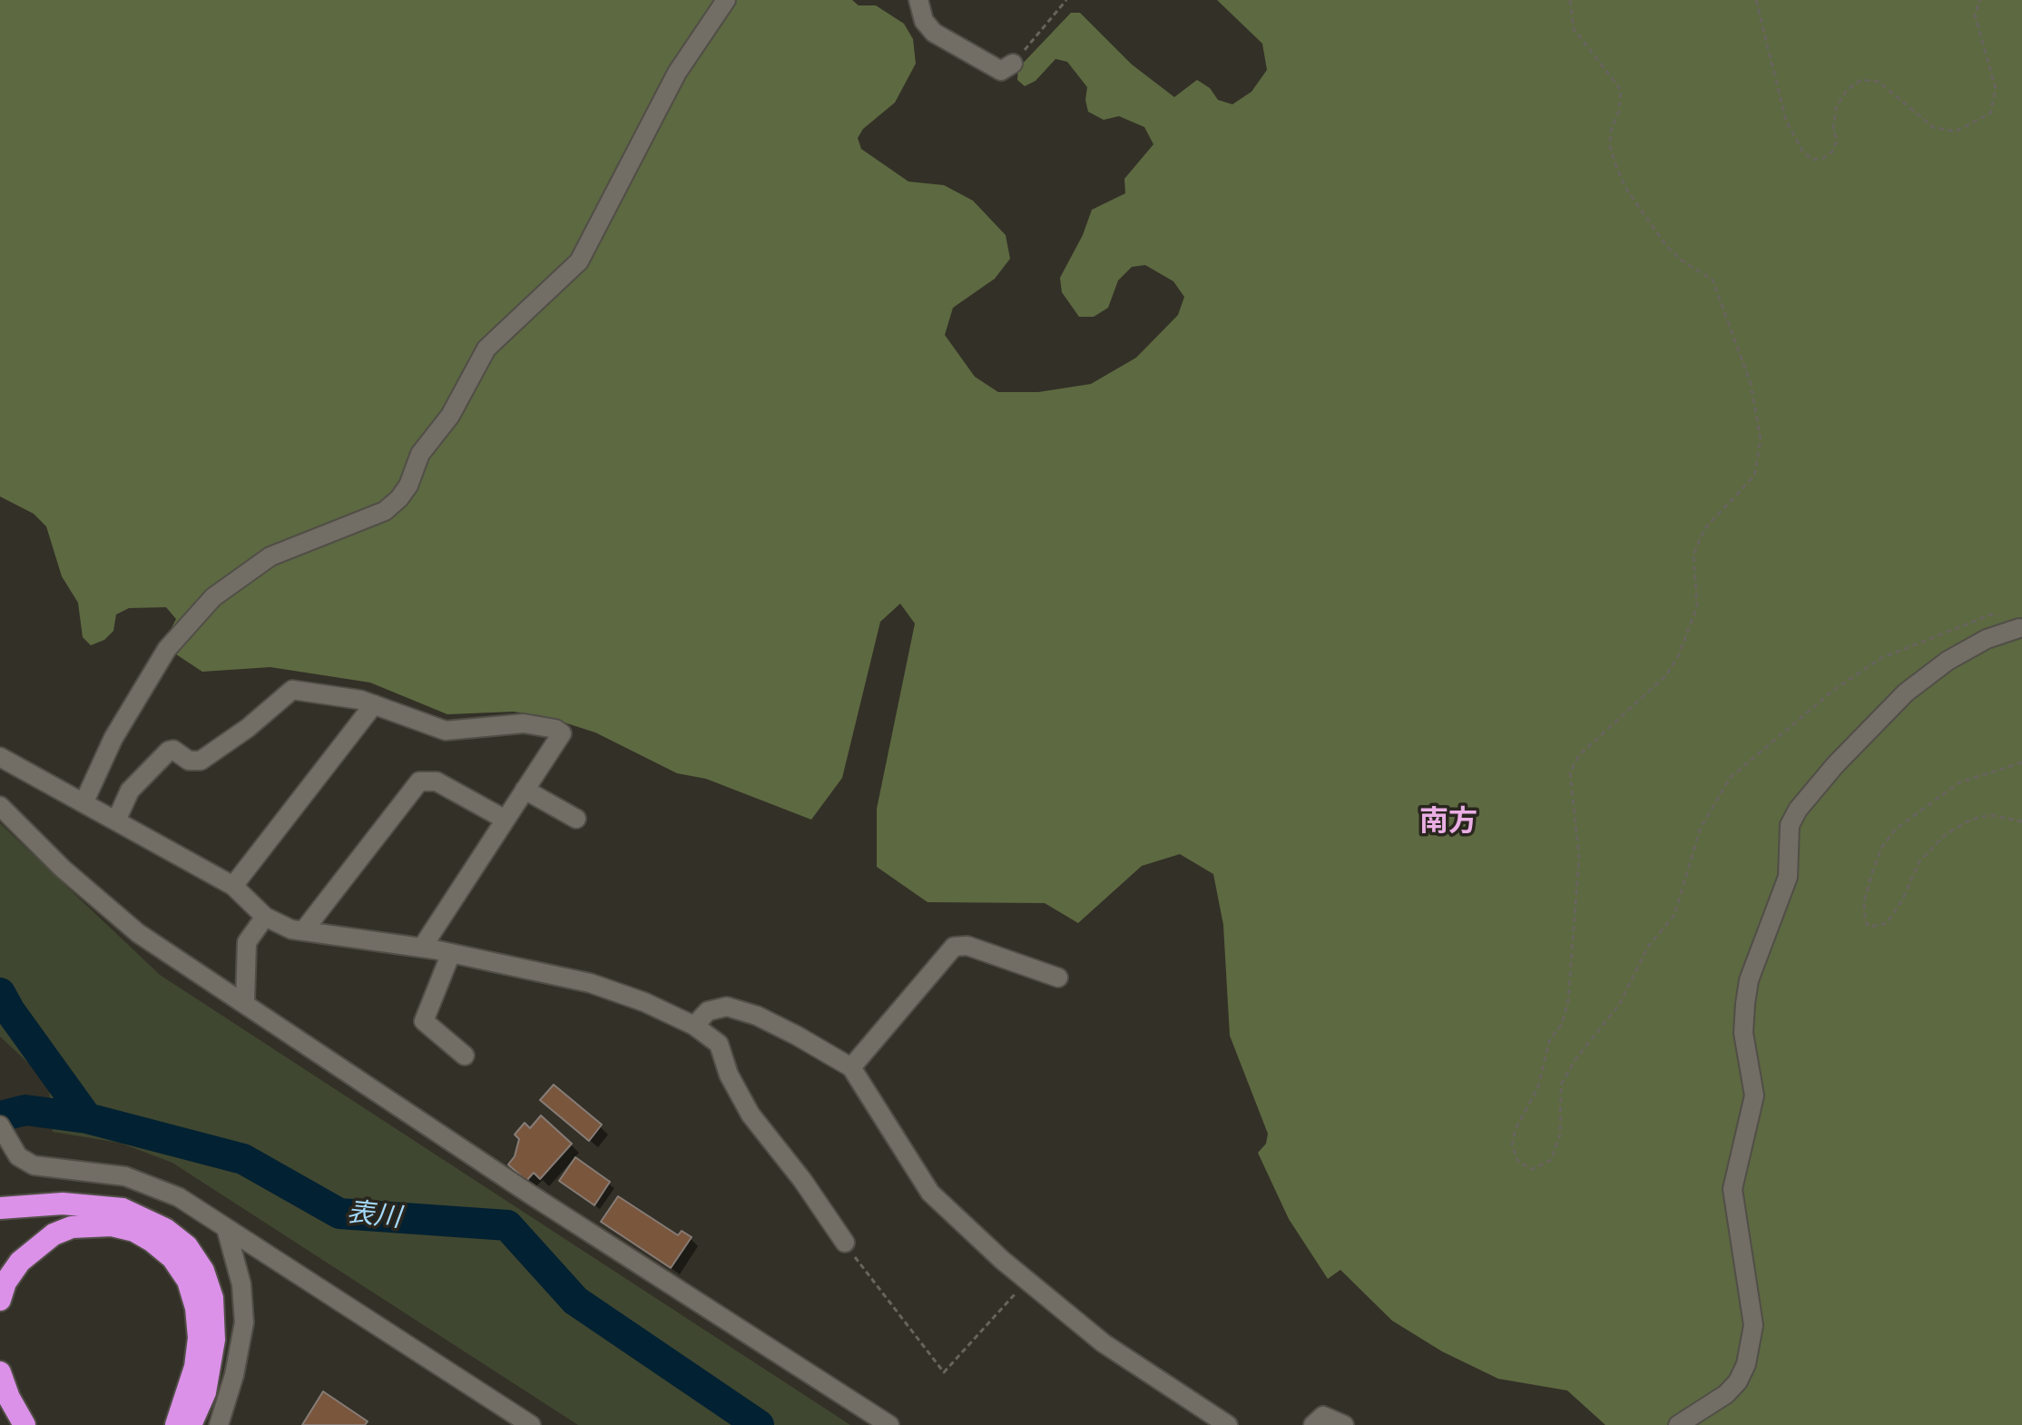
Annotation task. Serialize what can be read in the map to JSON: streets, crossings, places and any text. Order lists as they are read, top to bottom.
{
  "districts": ["南方"],
  "water": ["表川"]
}
